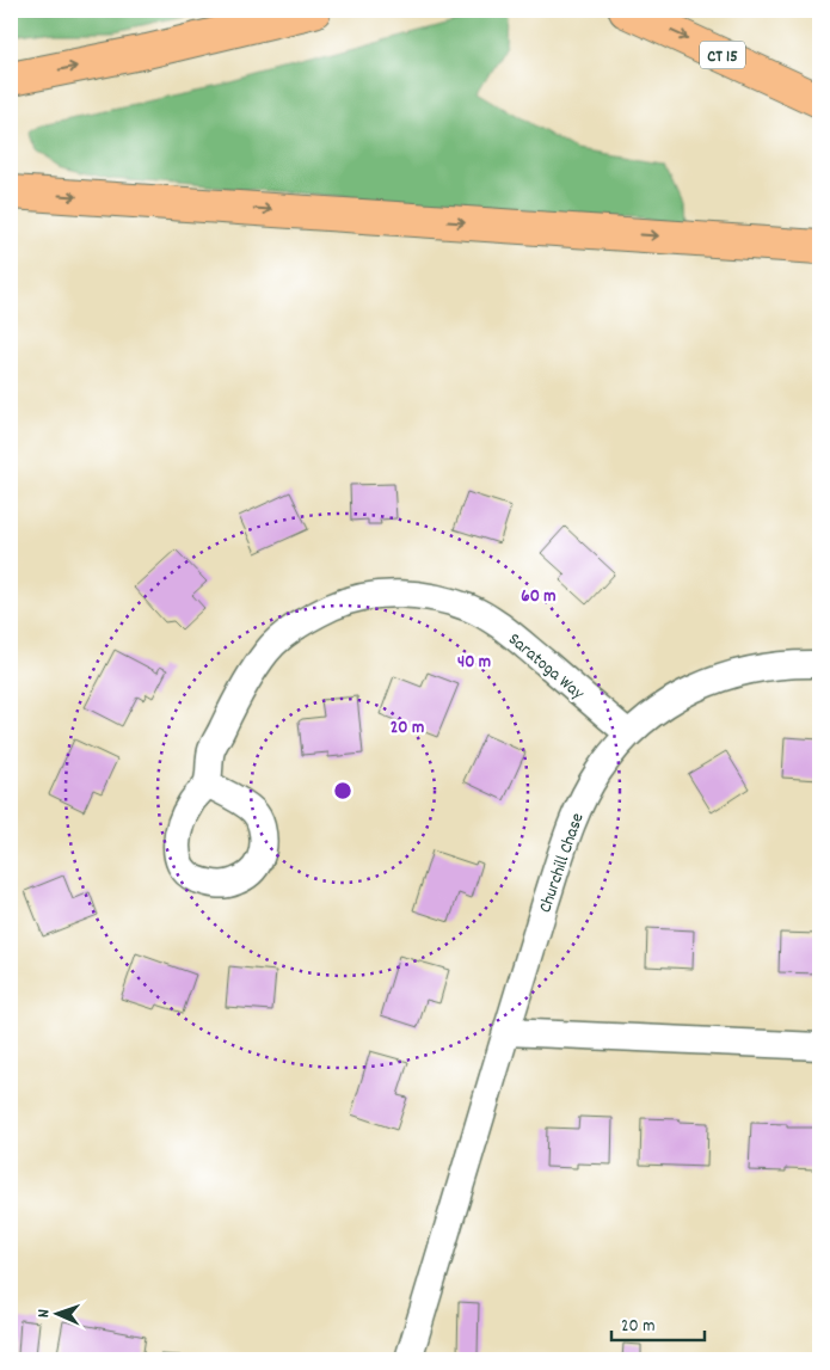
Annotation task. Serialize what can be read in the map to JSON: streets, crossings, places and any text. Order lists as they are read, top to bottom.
{
  "streets": {
    "highway": ["CT 15"],
    "street": ["Saratoga Way", "Churchill Chase"]
  },
  "crossings": [
    ["Saratoga Way", "Churchill Chase"]
  ],
  "scale_bar": "20 m",
  "north": "left",
  "rings": ["60 m", "40 m", "20 m"]
}
